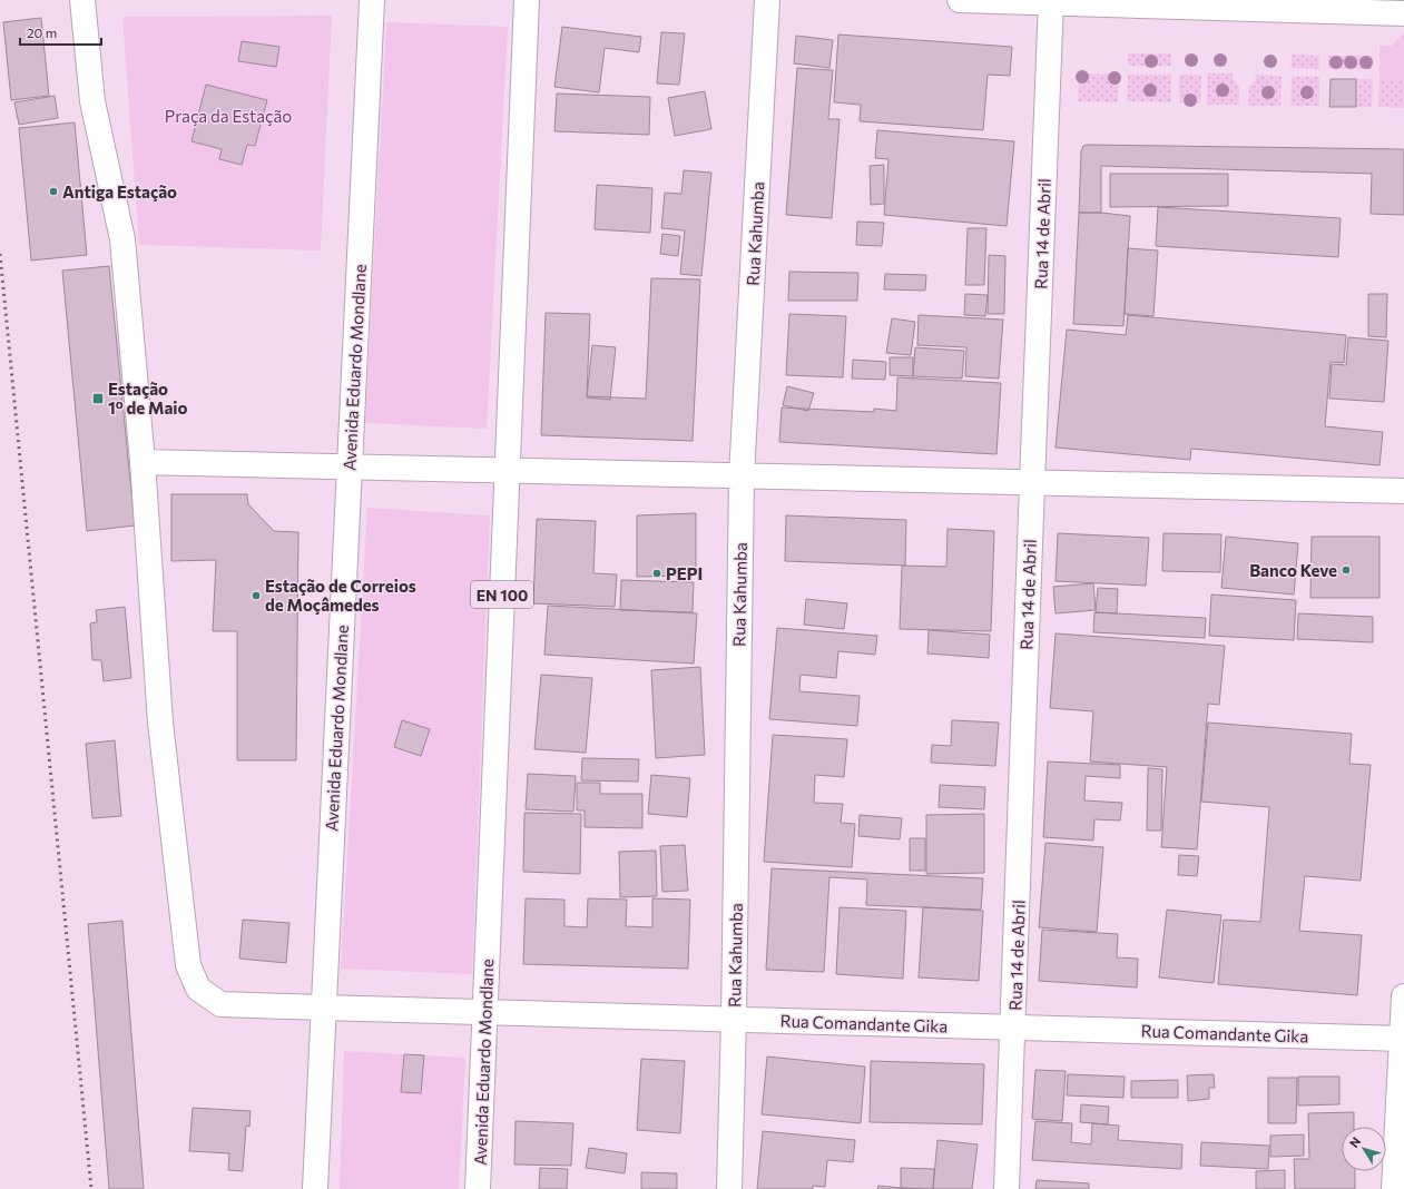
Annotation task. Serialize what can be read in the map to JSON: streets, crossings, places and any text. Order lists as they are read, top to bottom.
{
  "streets": {
    "street": [
      "Rua Kahumba",
      "Rua 14 de Abril",
      "Avenida Eduardo Mondlane",
      "EN 100",
      "Rua Comandante Gika"
    ]
  },
  "crossings": [
    ["Rua Kahumba", "Rua Comandante Gika"],
    ["Rua 14 de Abril", "Rua Comandante Gika"],
    ["Avenida Eduardo Mondlane", "Rua Comandante Gika"]
  ],
  "parks": ["Praça da Estação"],
  "places": {
    "other": [
      "Antiga Estação",
      "Banco Keve",
      "PEPI",
      "Estação de Correios de Moçâmedes"
    ],
    "transit": ["Estação 1º de Maio"]
  },
  "scale_bar": "20 m",
  "north": "top left"
}
